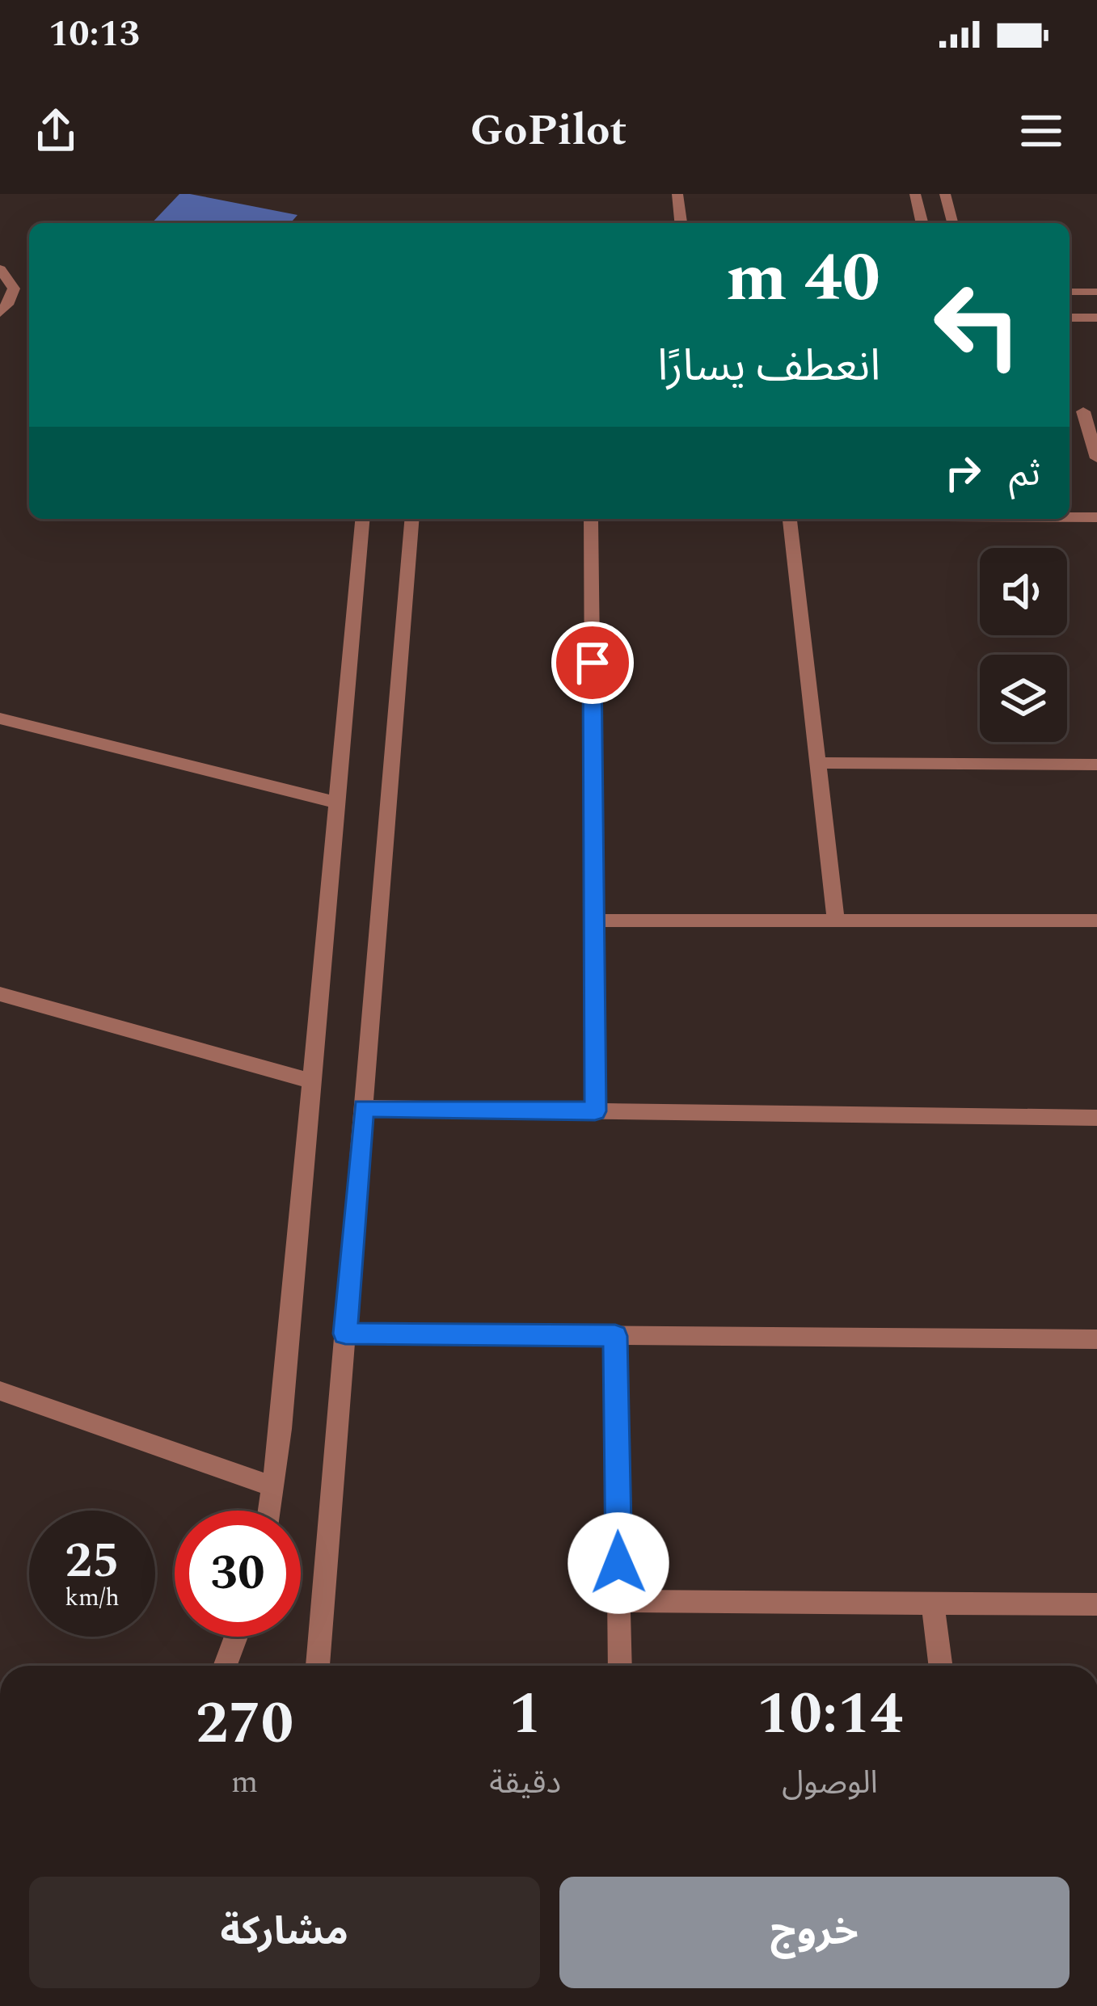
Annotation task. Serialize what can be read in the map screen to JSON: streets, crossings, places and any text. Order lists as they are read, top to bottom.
{
  "page": {
    "status": "10:13",
    "header": "GoPilot",
    "turn": ["40 m", "انعطف يسارًا"],
    "then": "ثم",
    "speed": "25 km/h",
    "limit": "30",
    "eta": [
      "10:14",
      "الوصول",
      "1",
      "دقيقة",
      "270",
      "m"
    ],
    "buttons": ["خروج", "مشاركة"]
  }
}
